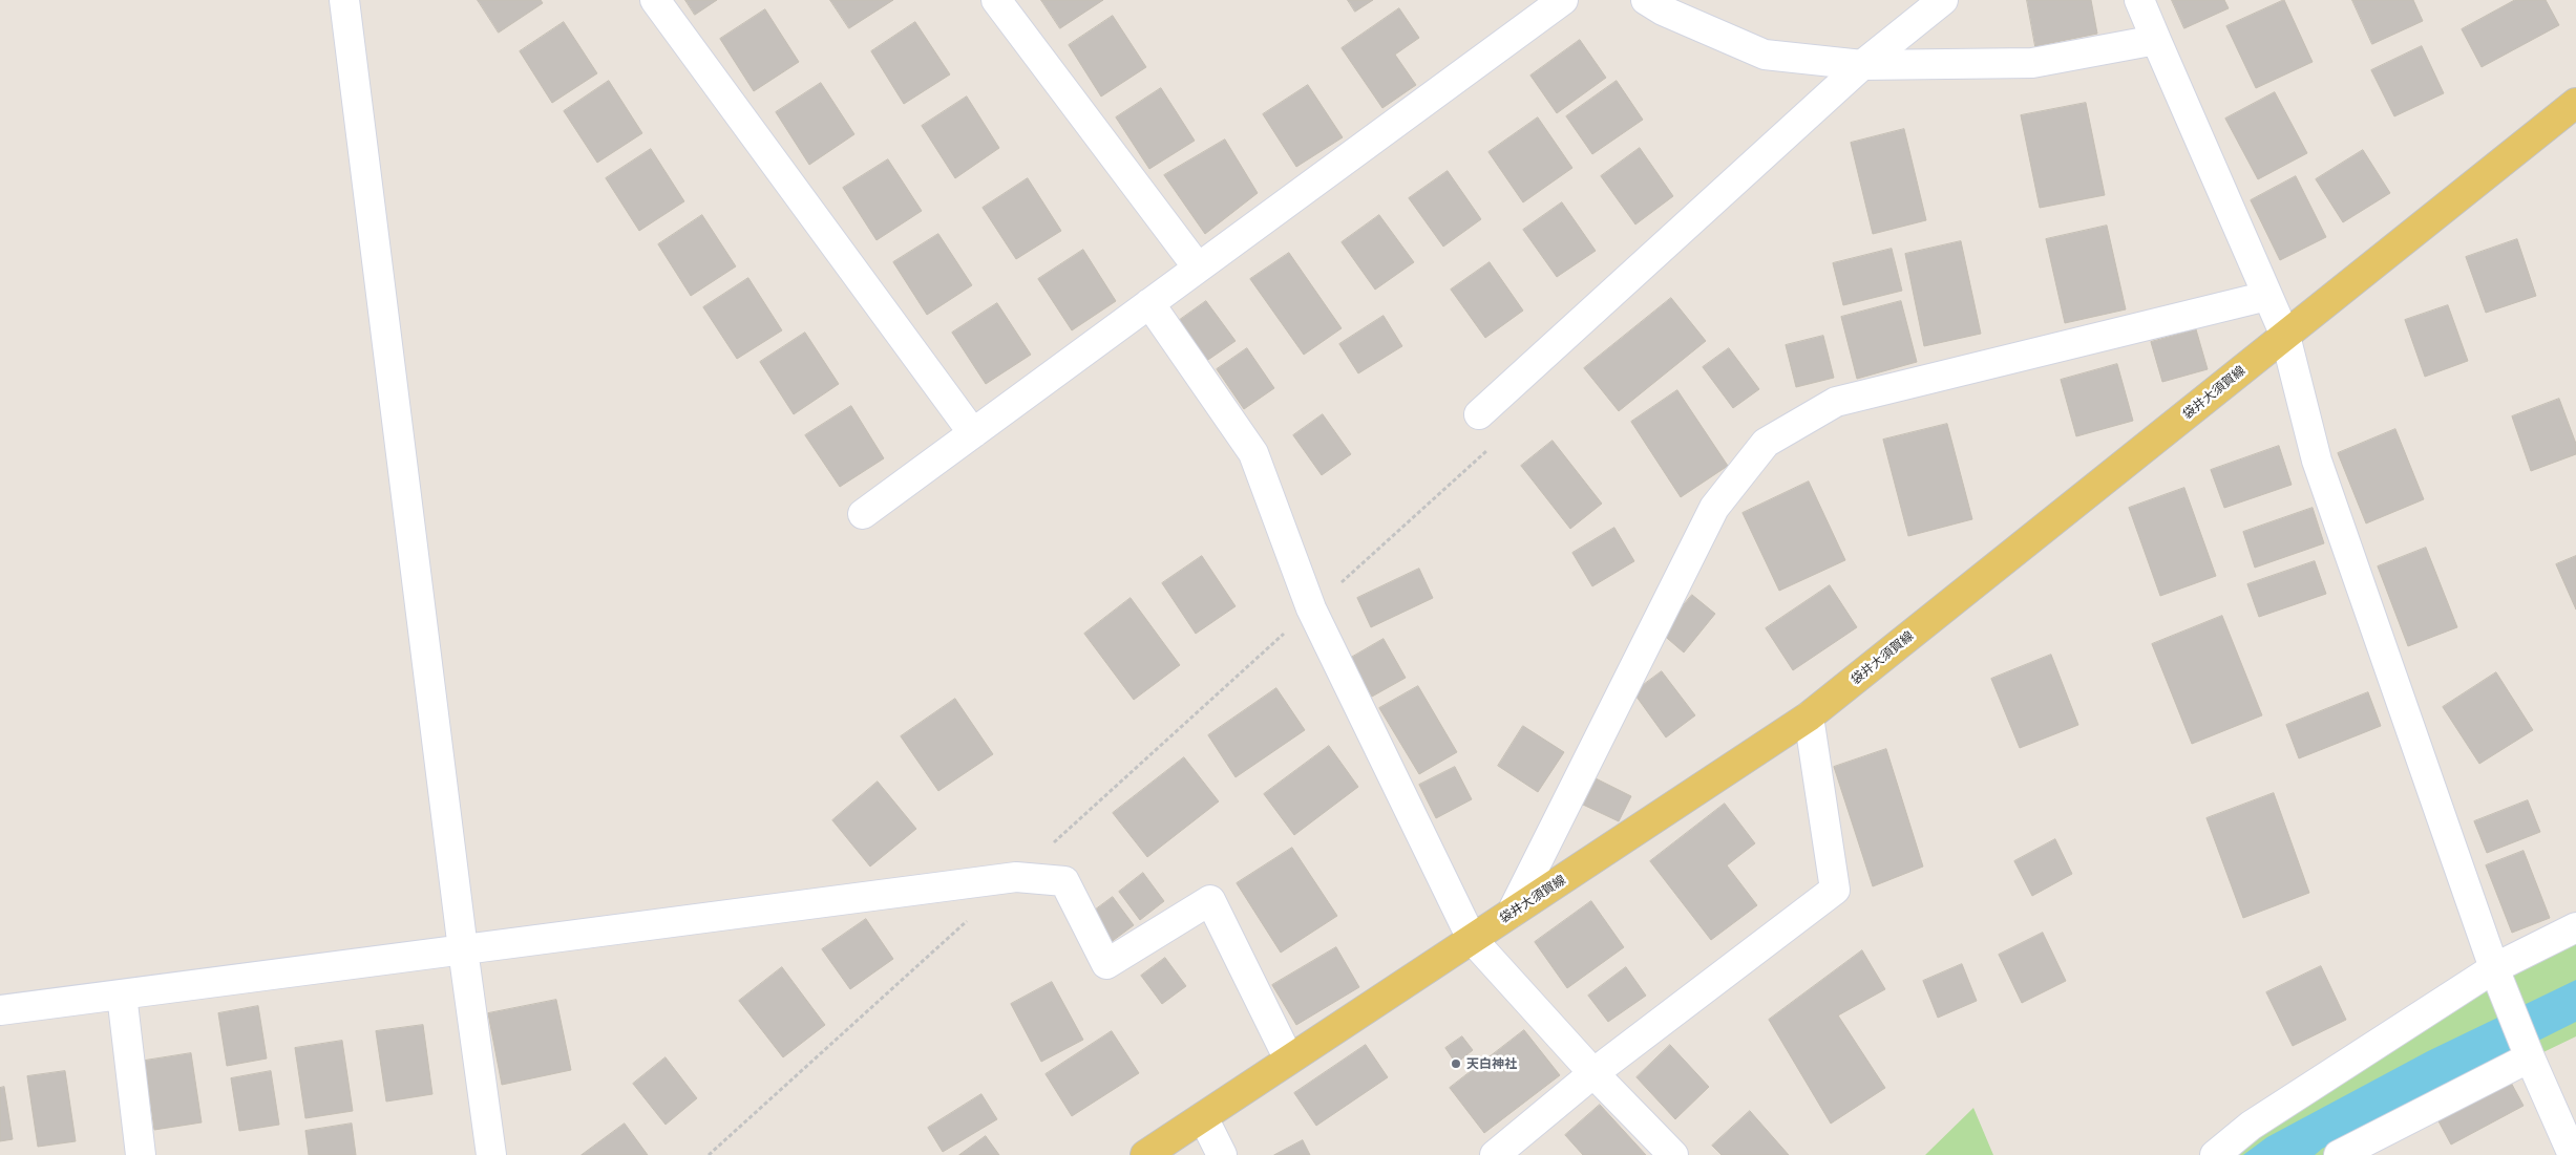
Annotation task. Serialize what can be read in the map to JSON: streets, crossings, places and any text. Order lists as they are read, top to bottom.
{
  "streets": {
    "main road": ["袋井大須賀線"]
  },
  "places": ["天白神社"]
}
